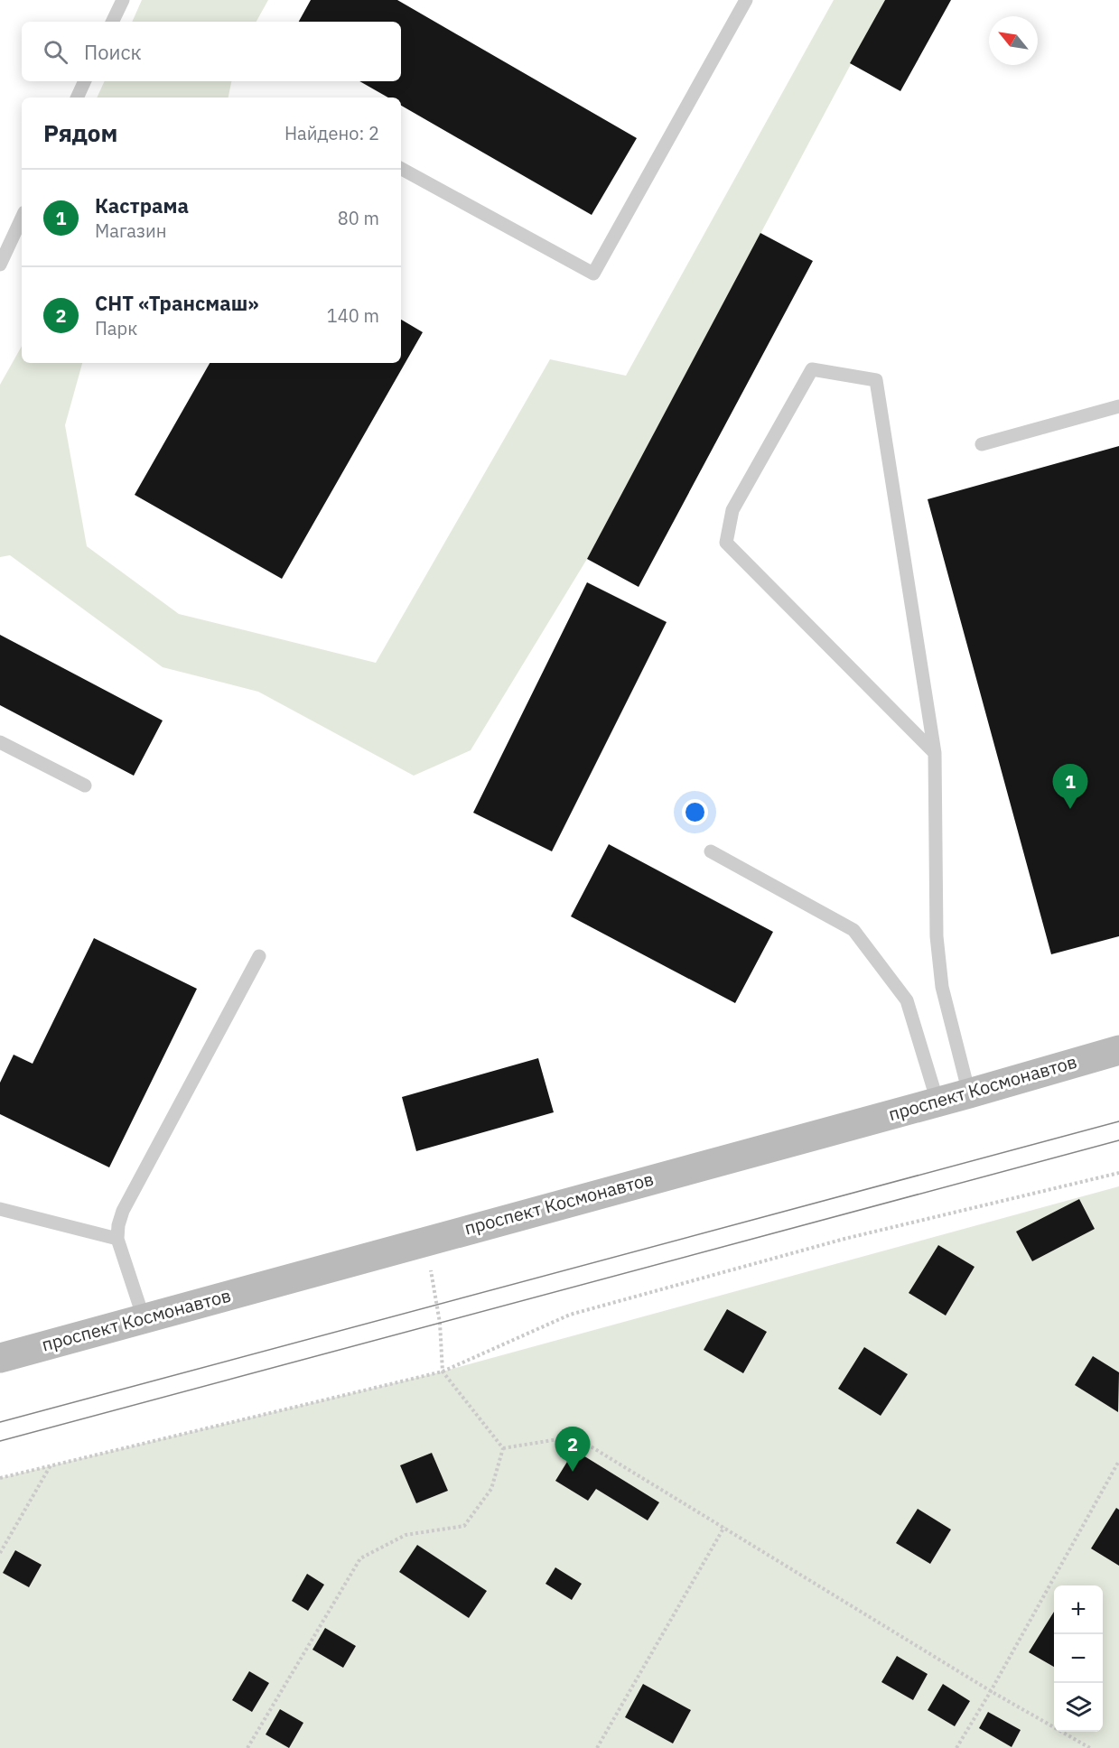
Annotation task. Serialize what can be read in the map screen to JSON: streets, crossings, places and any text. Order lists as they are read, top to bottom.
{
  "streets": {
    "main road": ["проспект Космонавтов"]
  },
  "north": "top left",
  "page": {
    "search": "Поиск",
    "heading": ["Рядом", "Найдено: 2"],
    "list": [
      {
        "mark": "1",
        "name": "Кастрама",
        "note": "Магазин",
        "value": "80 m"
      },
      {
        "mark": "2",
        "name": "СНТ «Трансмаш»",
        "note": "Парк",
        "value": "140 m"
      }
    ],
    "pins": ["1", "2"],
    "map_buttons": ["+", "−"]
  }
}
